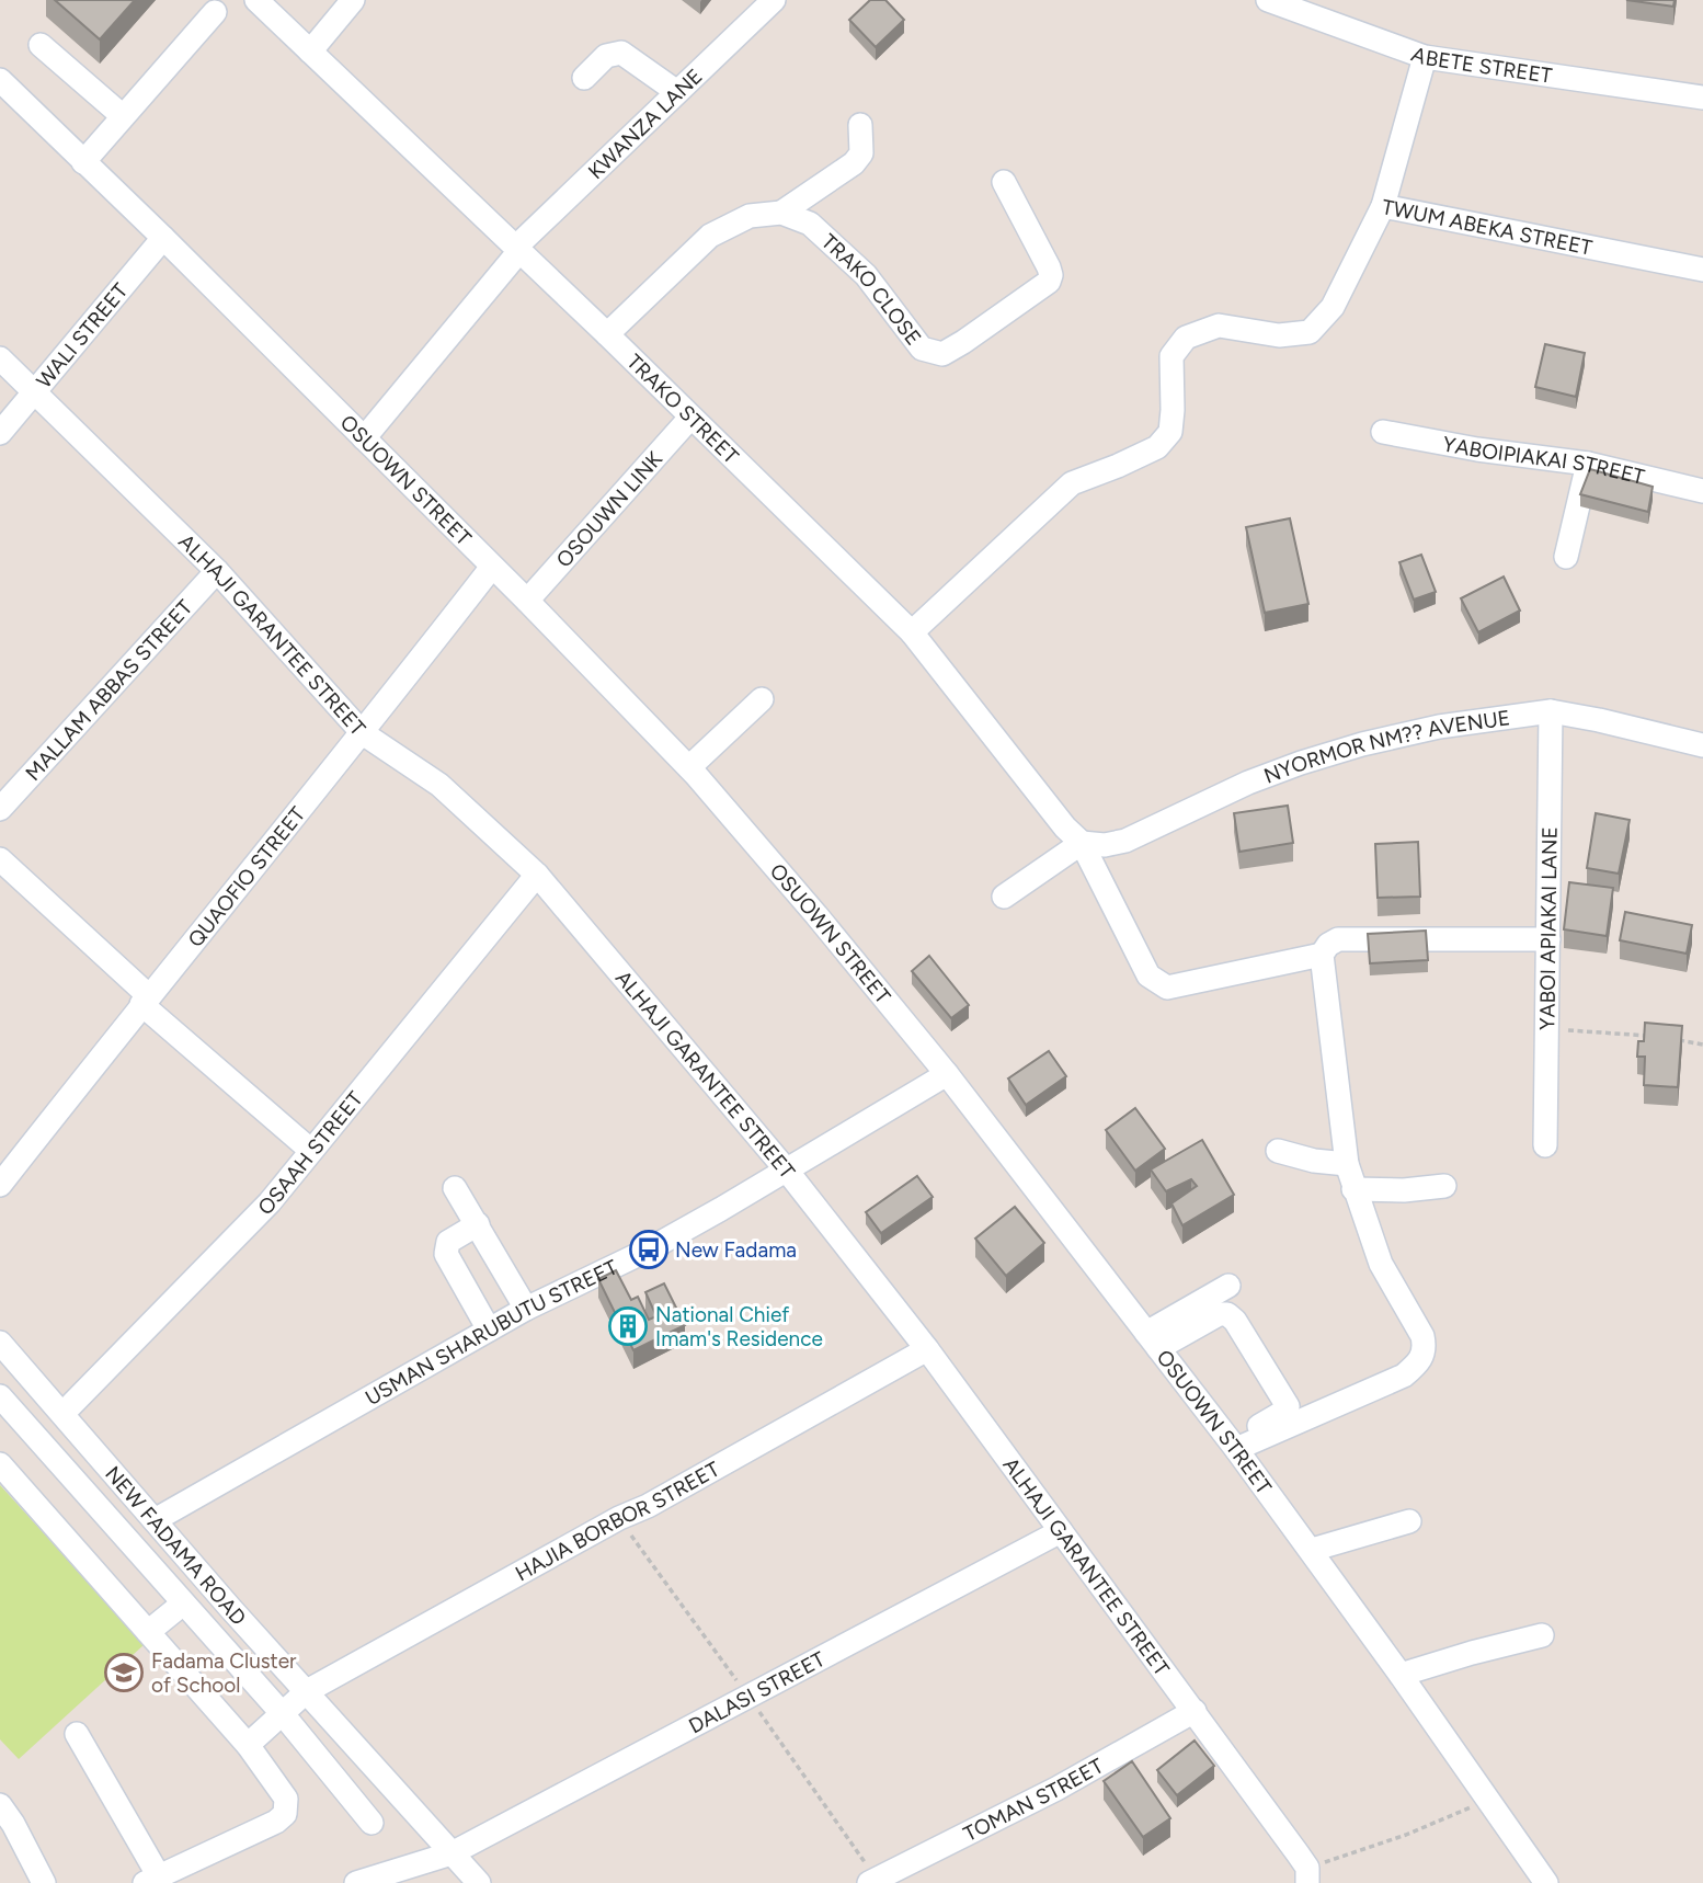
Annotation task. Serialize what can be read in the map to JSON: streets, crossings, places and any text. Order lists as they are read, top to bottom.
{
  "streets": {
    "street": [
      "ABETE STREET",
      "KWANZA LANE",
      "TWUM ABEKA STREET",
      "TRAKO CLOSE",
      "WALI STREET",
      "TRAKO STREET",
      "YABOIPIAKAI STREET",
      "OSUOWN STREET",
      "OSOUWN LINK",
      "ALHAJI GARANTEE STREET",
      "MALLAM ABBAS STREET",
      "NYORMOR NM?? AVENUE",
      "QUAOFIO STREET",
      "YABOI APIAKAI LANE",
      "OSAAH STREET",
      "USMAN SHARUBUTU STREET",
      "HAJIA BORBOR STREET",
      "NEW FADAMA ROAD",
      "DALASI STREET",
      "TOMAN STREET"
    ]
  },
  "crossings": [
    ["KWANZA LANE", "TRAKO STREET"],
    ["KWANZA LANE", "OSUOWN STREET"],
    ["TWUM ABEKA STREET", "TRAKO STREET"],
    ["WALI STREET", "OSUOWN STREET"],
    ["WALI STREET", "ALHAJI GARANTEE STREET"],
    ["TRAKO STREET", "OSOUWN LINK"],
    ["TRAKO STREET", "NYORMOR NM?? AVENUE"],
    ["TRAKO STREET", "YABOI APIAKAI LANE"],
    ["OSUOWN STREET", "OSOUWN LINK"],
    ["OSUOWN STREET", "QUAOFIO STREET"],
    ["OSUOWN STREET", "USMAN SHARUBUTU STREET"],
    ["ALHAJI GARANTEE STREET", "MALLAM ABBAS STREET"],
    ["ALHAJI GARANTEE STREET", "QUAOFIO STREET"],
    ["ALHAJI GARANTEE STREET", "OSAAH STREET"],
    ["ALHAJI GARANTEE STREET", "USMAN SHARUBUTU STREET"],
    ["ALHAJI GARANTEE STREET", "HAJIA BORBOR STREET"],
    ["ALHAJI GARANTEE STREET", "DALASI STREET"],
    ["ALHAJI GARANTEE STREET", "TOMAN STREET"],
    ["NYORMOR NM?? AVENUE", "YABOI APIAKAI LANE"],
    ["OSAAH STREET", "NEW FADAMA ROAD"],
    ["USMAN SHARUBUTU STREET", "NEW FADAMA ROAD"],
    ["HAJIA BORBOR STREET", "NEW FADAMA ROAD"],
    ["NEW FADAMA ROAD", "DALASI STREET"]
  ],
  "places": {
    "bus stop": ["New Fadama"],
    "building": ["National Chief Imam's Residence"],
    "school or university": ["Fadama Cluster of School"]
  }
}
